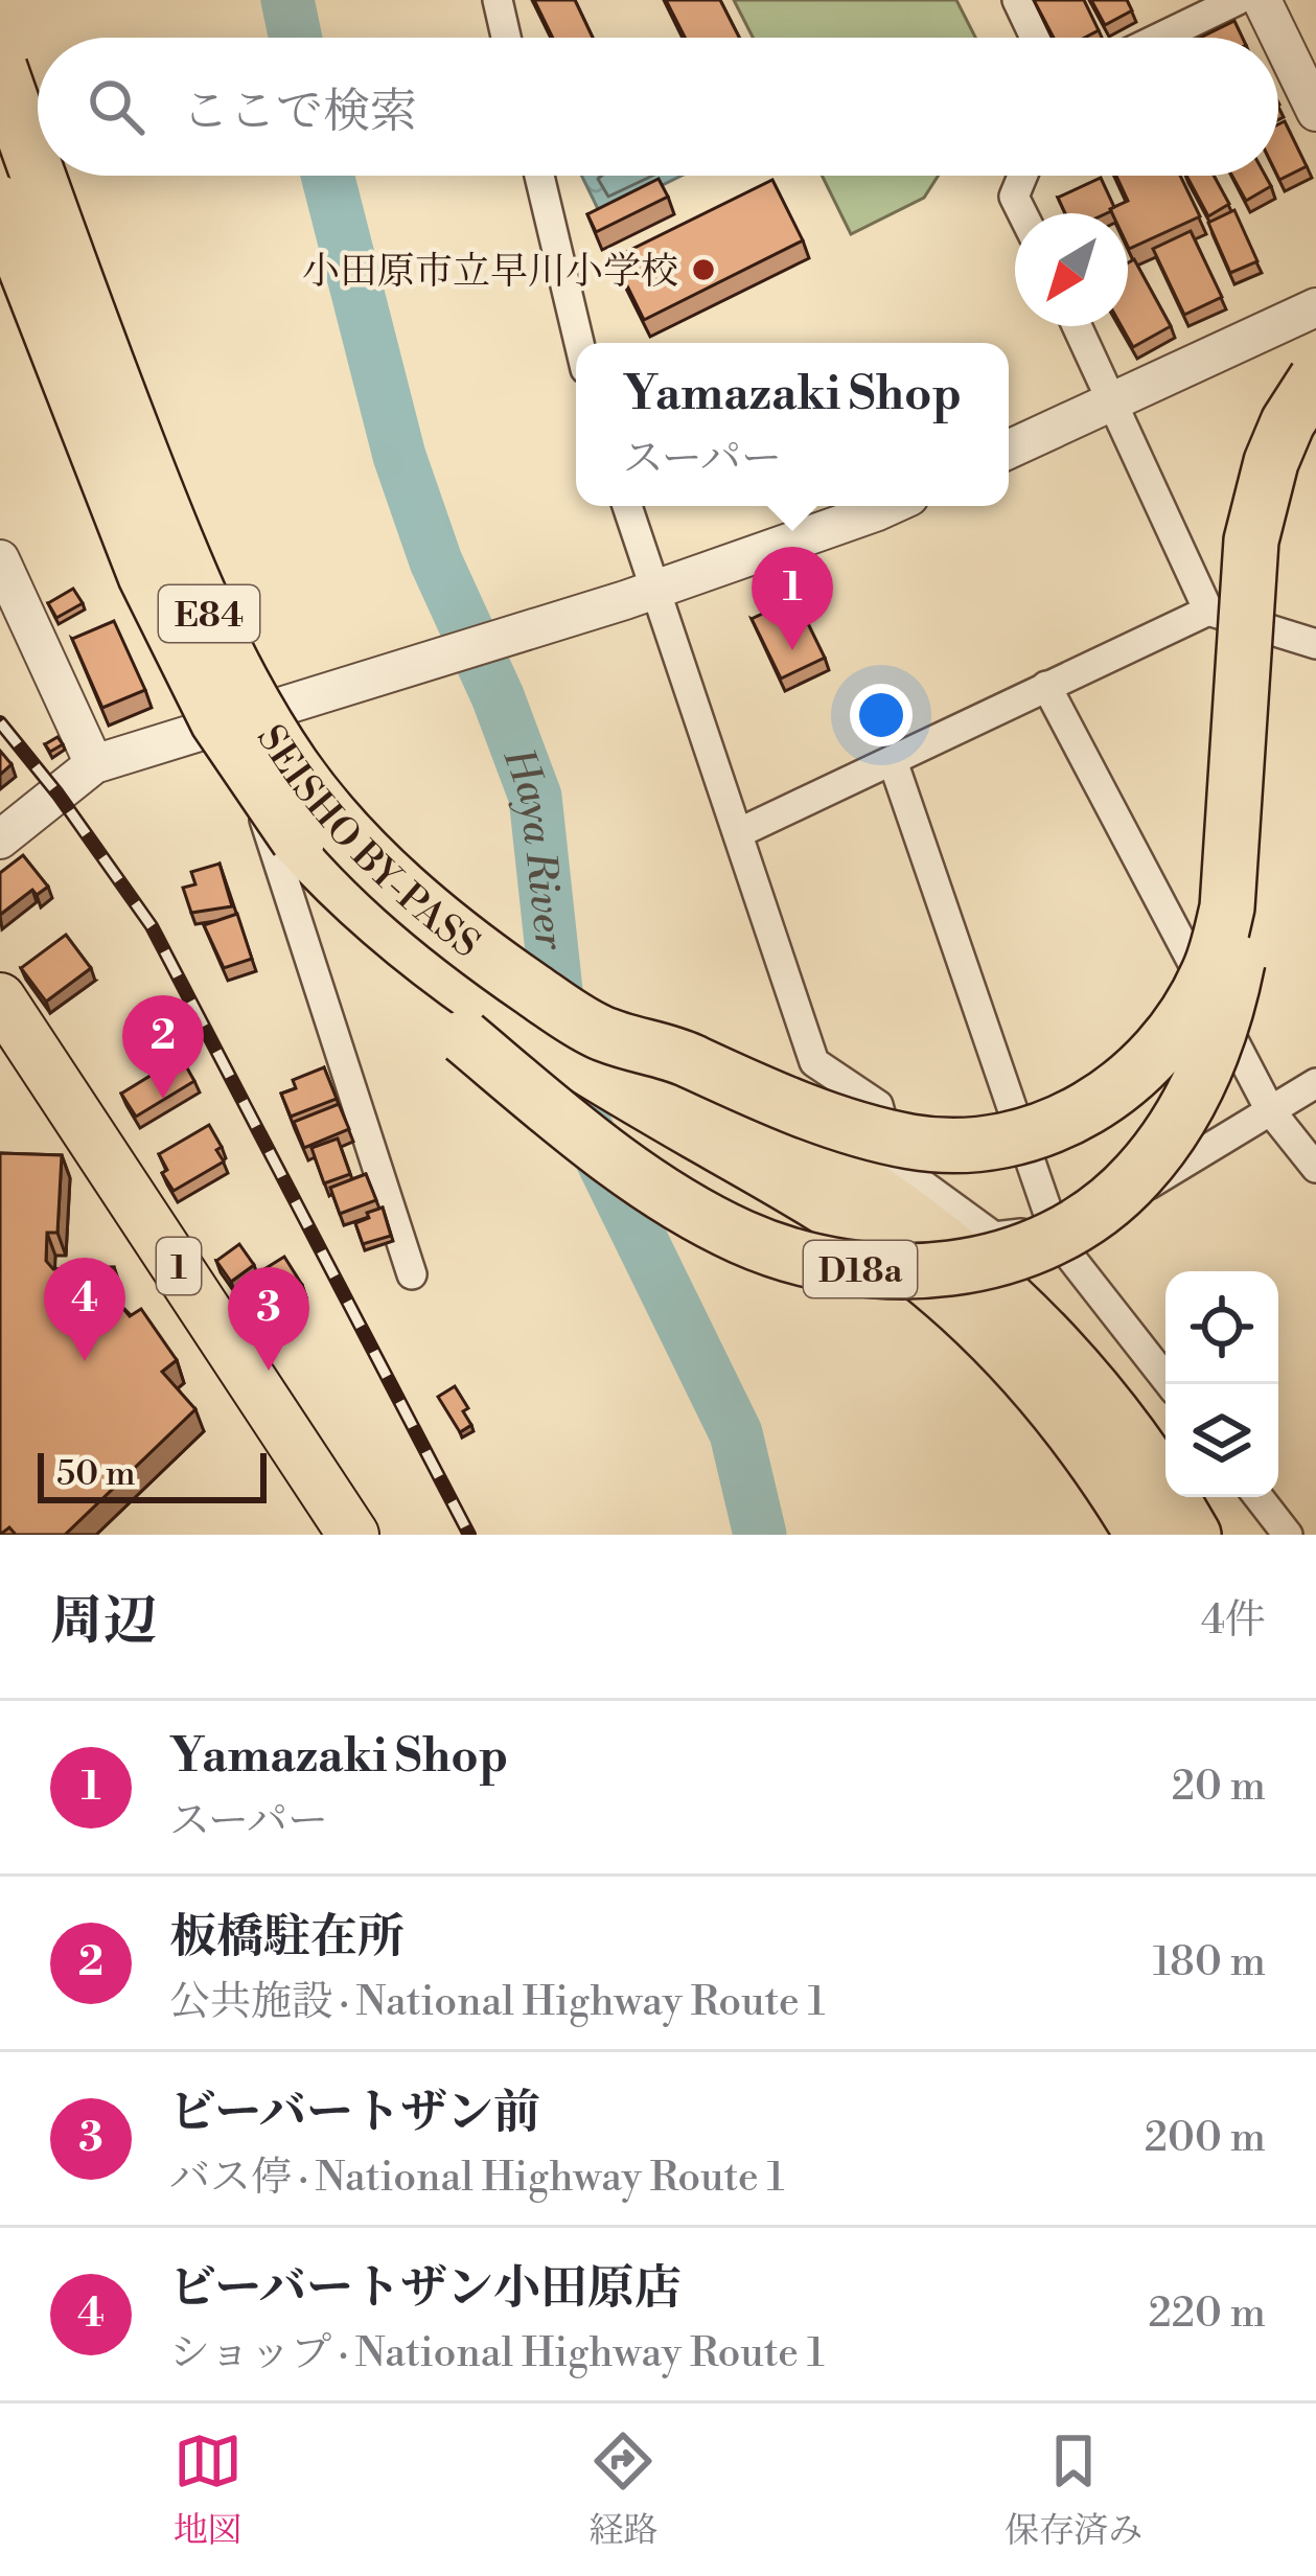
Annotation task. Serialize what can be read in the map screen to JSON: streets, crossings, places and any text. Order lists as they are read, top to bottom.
{
  "streets": {
    "highway": [
      "E84",
      "SEISHO BY-PASS",
      "1",
      "D18a"
    ]
  },
  "crossings": [
    ["SEISHO BY-PASS", "D18a"]
  ],
  "water": ["Haya River"],
  "places": ["小田原市立早川小学校"],
  "scale_bar": "50 m",
  "north": "bottom left",
  "page": {
    "search": "ここで検索",
    "popup": ["Yamazaki Shop", "スーパー"],
    "pins": [
      "1",
      "2",
      "4",
      "3"
    ],
    "scale": "50 m",
    "heading": ["周辺", "4件"],
    "list": [
      {
        "mark": "1",
        "name": "Yamazaki Shop",
        "note": "スーパー",
        "value": "20 m"
      },
      {
        "mark": "2",
        "name": "板橋駐在所",
        "note": "公共施設 · National Highway Route 1",
        "value": "180 m"
      },
      {
        "mark": "3",
        "name": "ビーバートザン前",
        "note": "バス停 · National Highway Route 1",
        "value": "200 m"
      },
      {
        "mark": "4",
        "name": "ビーバートザン小田原店",
        "note": "ショップ · National Highway Route 1",
        "value": "220 m"
      }
    ],
    "nav": ["地図", "経路", "保存済み"]
  }
}
